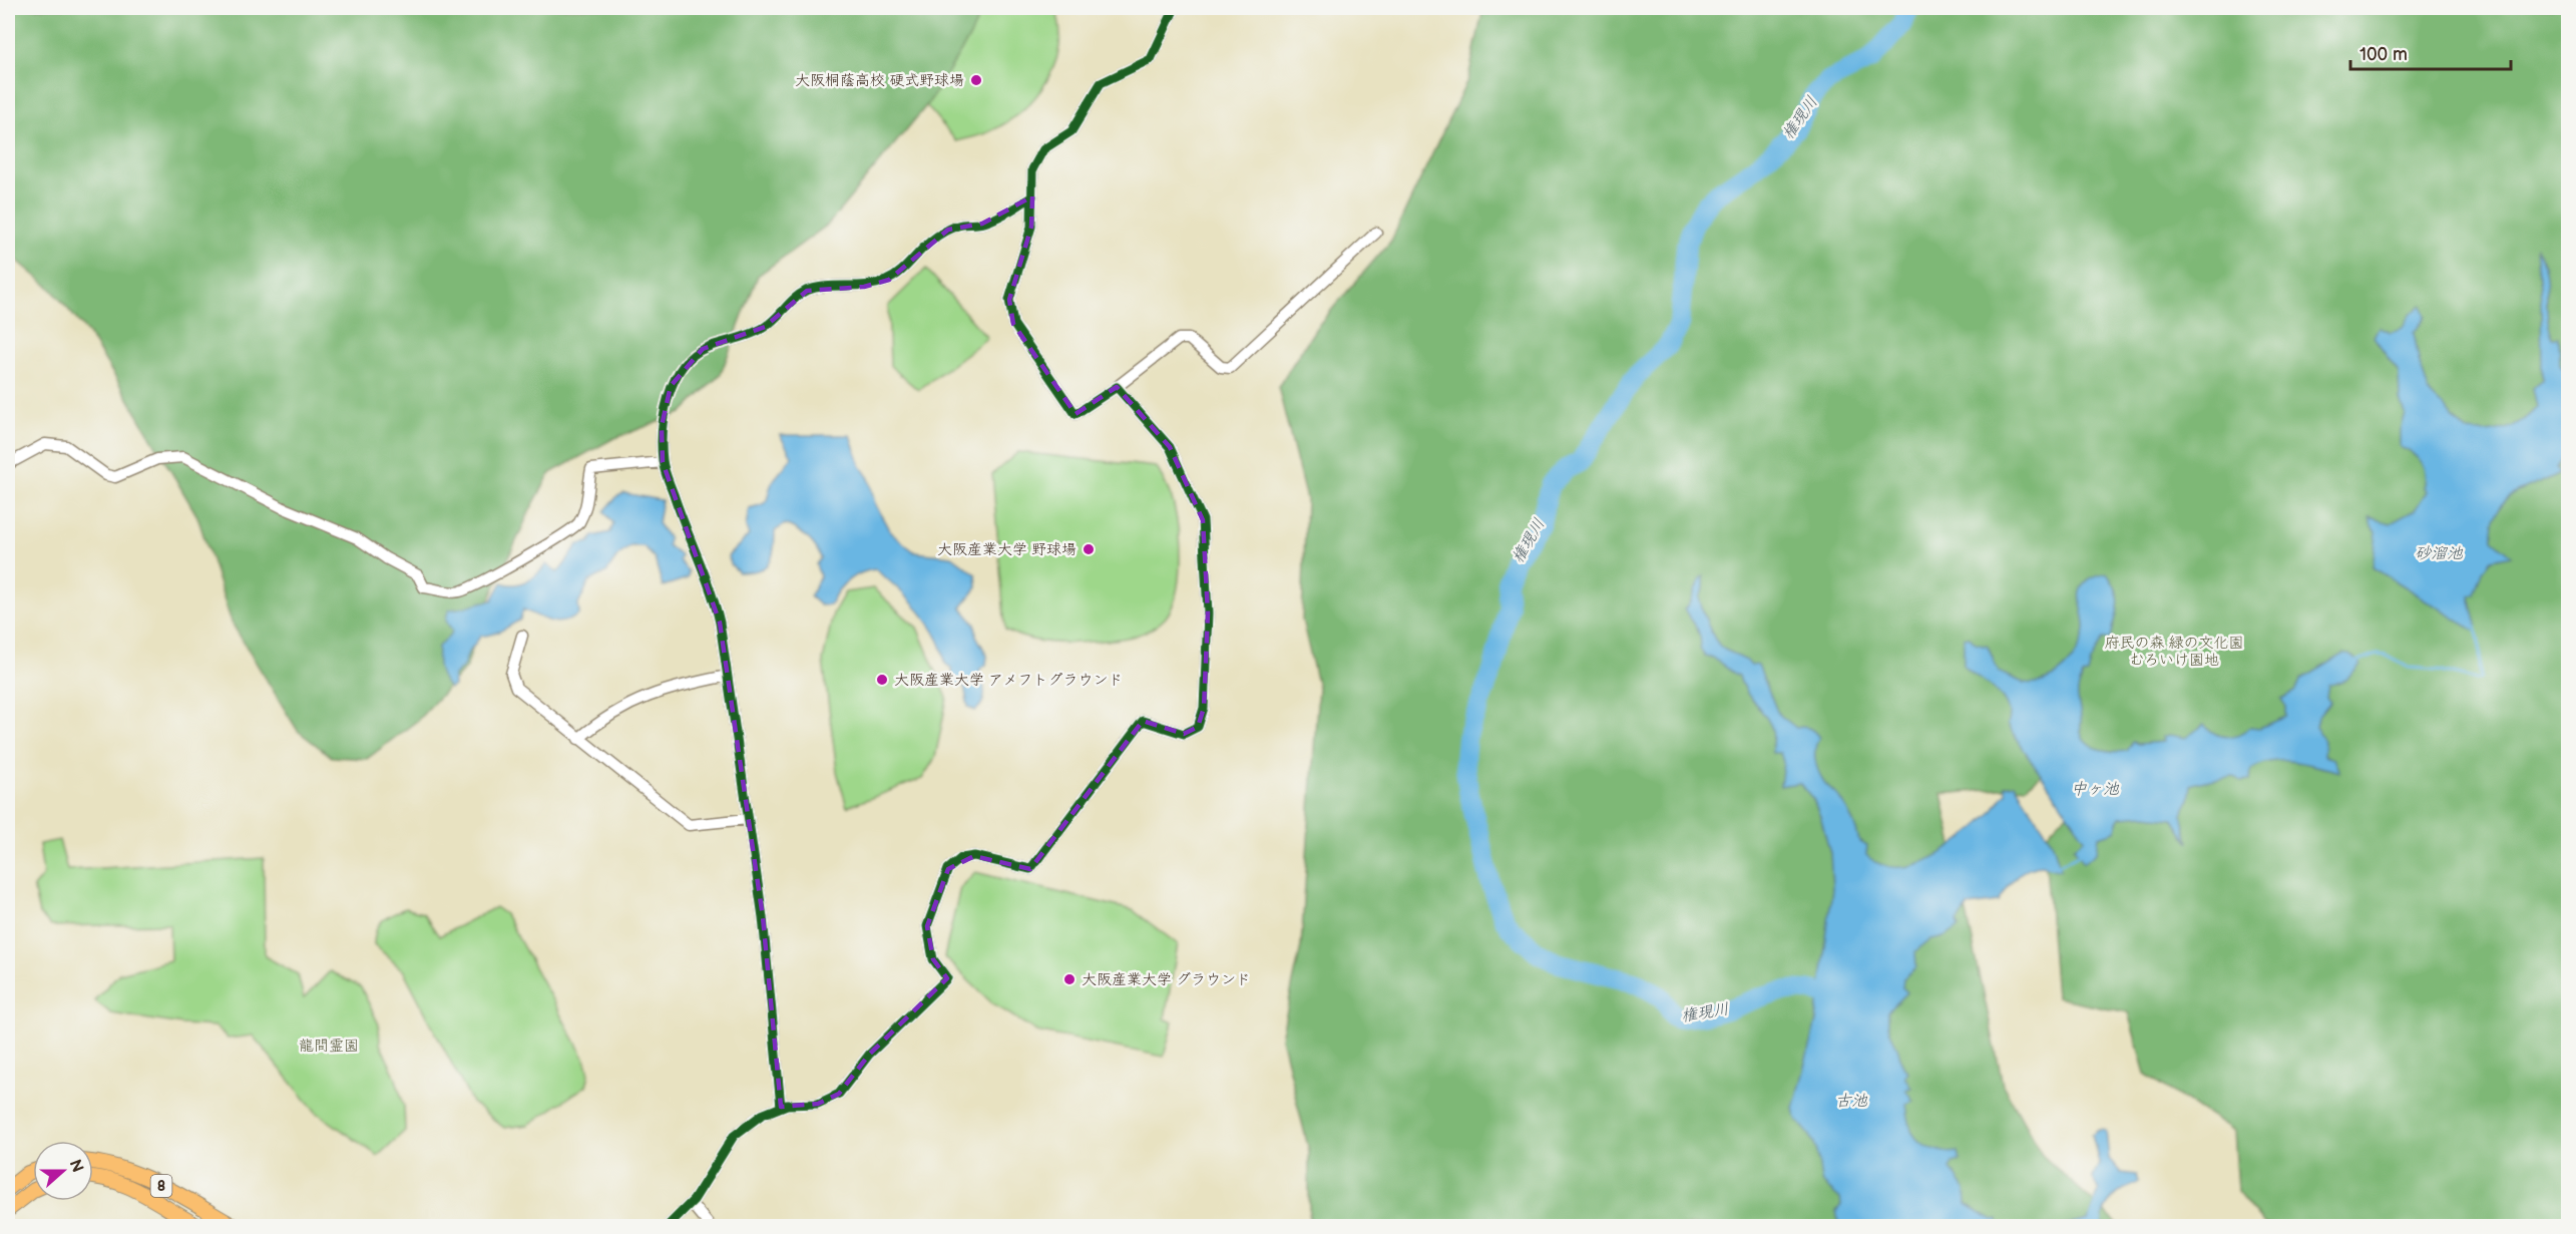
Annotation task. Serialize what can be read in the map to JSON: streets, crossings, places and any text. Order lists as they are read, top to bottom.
{
  "streets": {
    "main road": ["8"]
  },
  "water": [
    "権現川",
    "砂溜池",
    "中ヶ池",
    "古池"
  ],
  "parks": ["府民の森 緑の文化園 むろいけ園地", "龍間霊園"],
  "places": [
    "大阪桐蔭高校 硬式野球場",
    "大阪産業大学 野球場",
    "大阪産業大学 アメフトグラウンド",
    "大阪産業大学 グラウンド"
  ],
  "scale_bar": "100 m",
  "north": "right"
}
